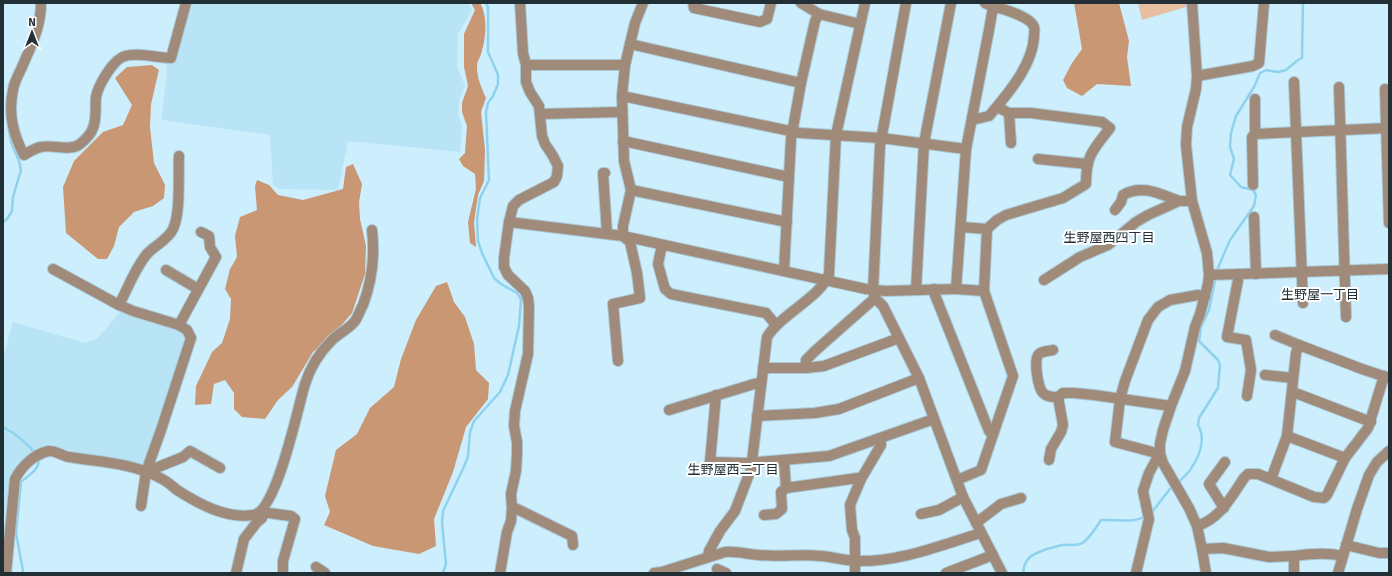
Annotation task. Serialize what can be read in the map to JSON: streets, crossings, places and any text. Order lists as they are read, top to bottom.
{
  "districts": ["生野屋西四丁目", "生野屋一丁目", "生野屋西二丁目"],
  "north": "top"
}
